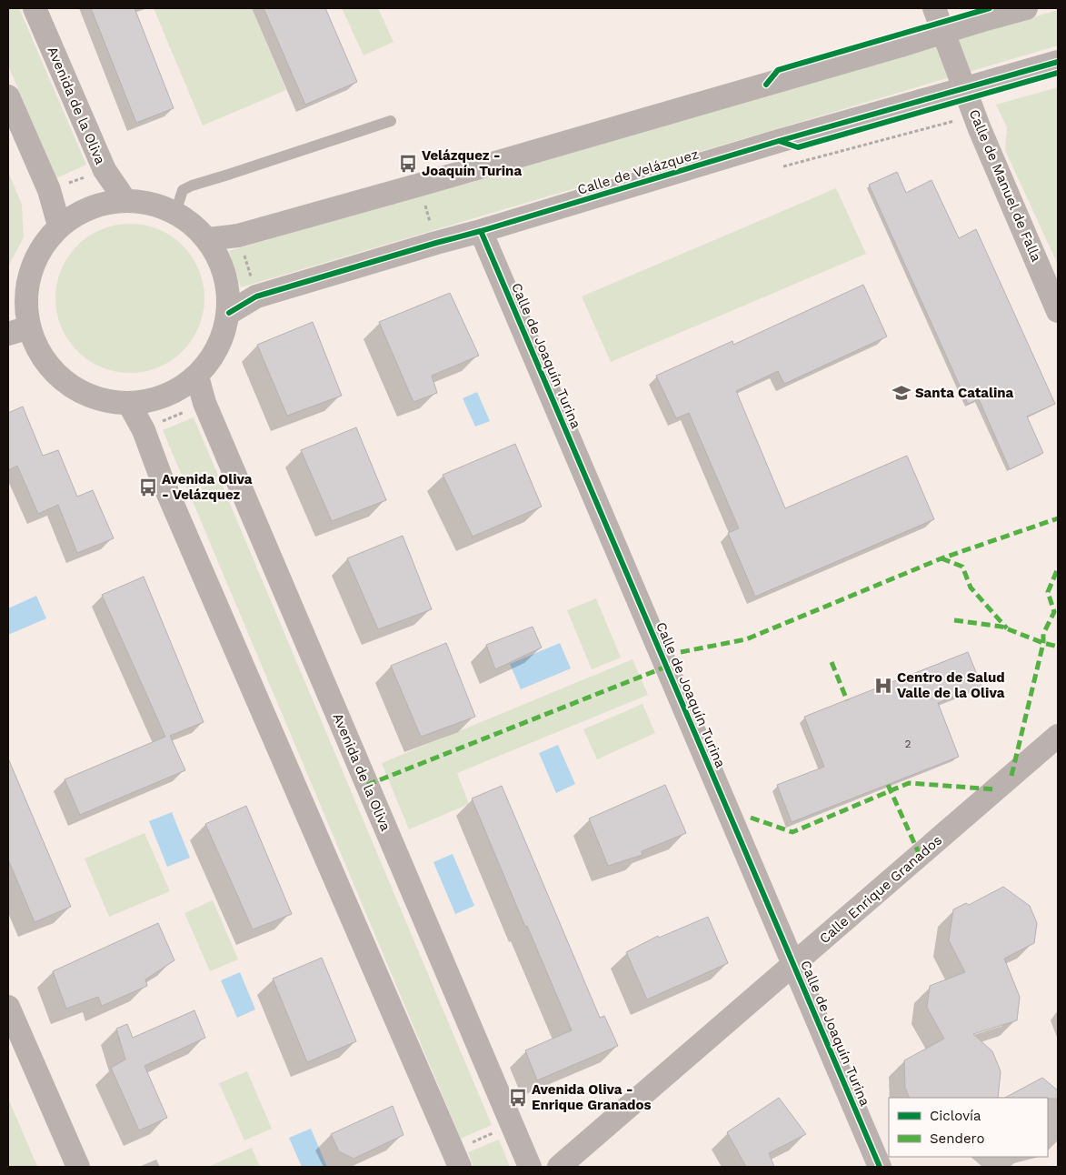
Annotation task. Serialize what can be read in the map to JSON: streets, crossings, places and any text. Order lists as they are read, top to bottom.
{
  "streets": {
    "street": [
      "Avenida de la Oliva",
      "Calle de Velázquez",
      "Calle de Manuel de Falla",
      "Calle de Joaquín Turina",
      "Calle Enrique Granados"
    ]
  },
  "crossings": [
    ["Calle de Velázquez", "Calle de Joaquín Turina"],
    ["Calle de Joaquín Turina", "Calle Enrique Granados"]
  ],
  "places": {
    "bus stop": ["Velázquez - Joaquín Turina", "Avenida Oliva - Velázquez", "Avenida Oliva - Enrique Granados"],
    "school or university": ["Santa Catalina"],
    "hospital": ["Centro de Salud Valle de la Oliva"]
  },
  "house_numbers": ["2"],
  "legend": ["Ciclovía", "Sendero"]
}
